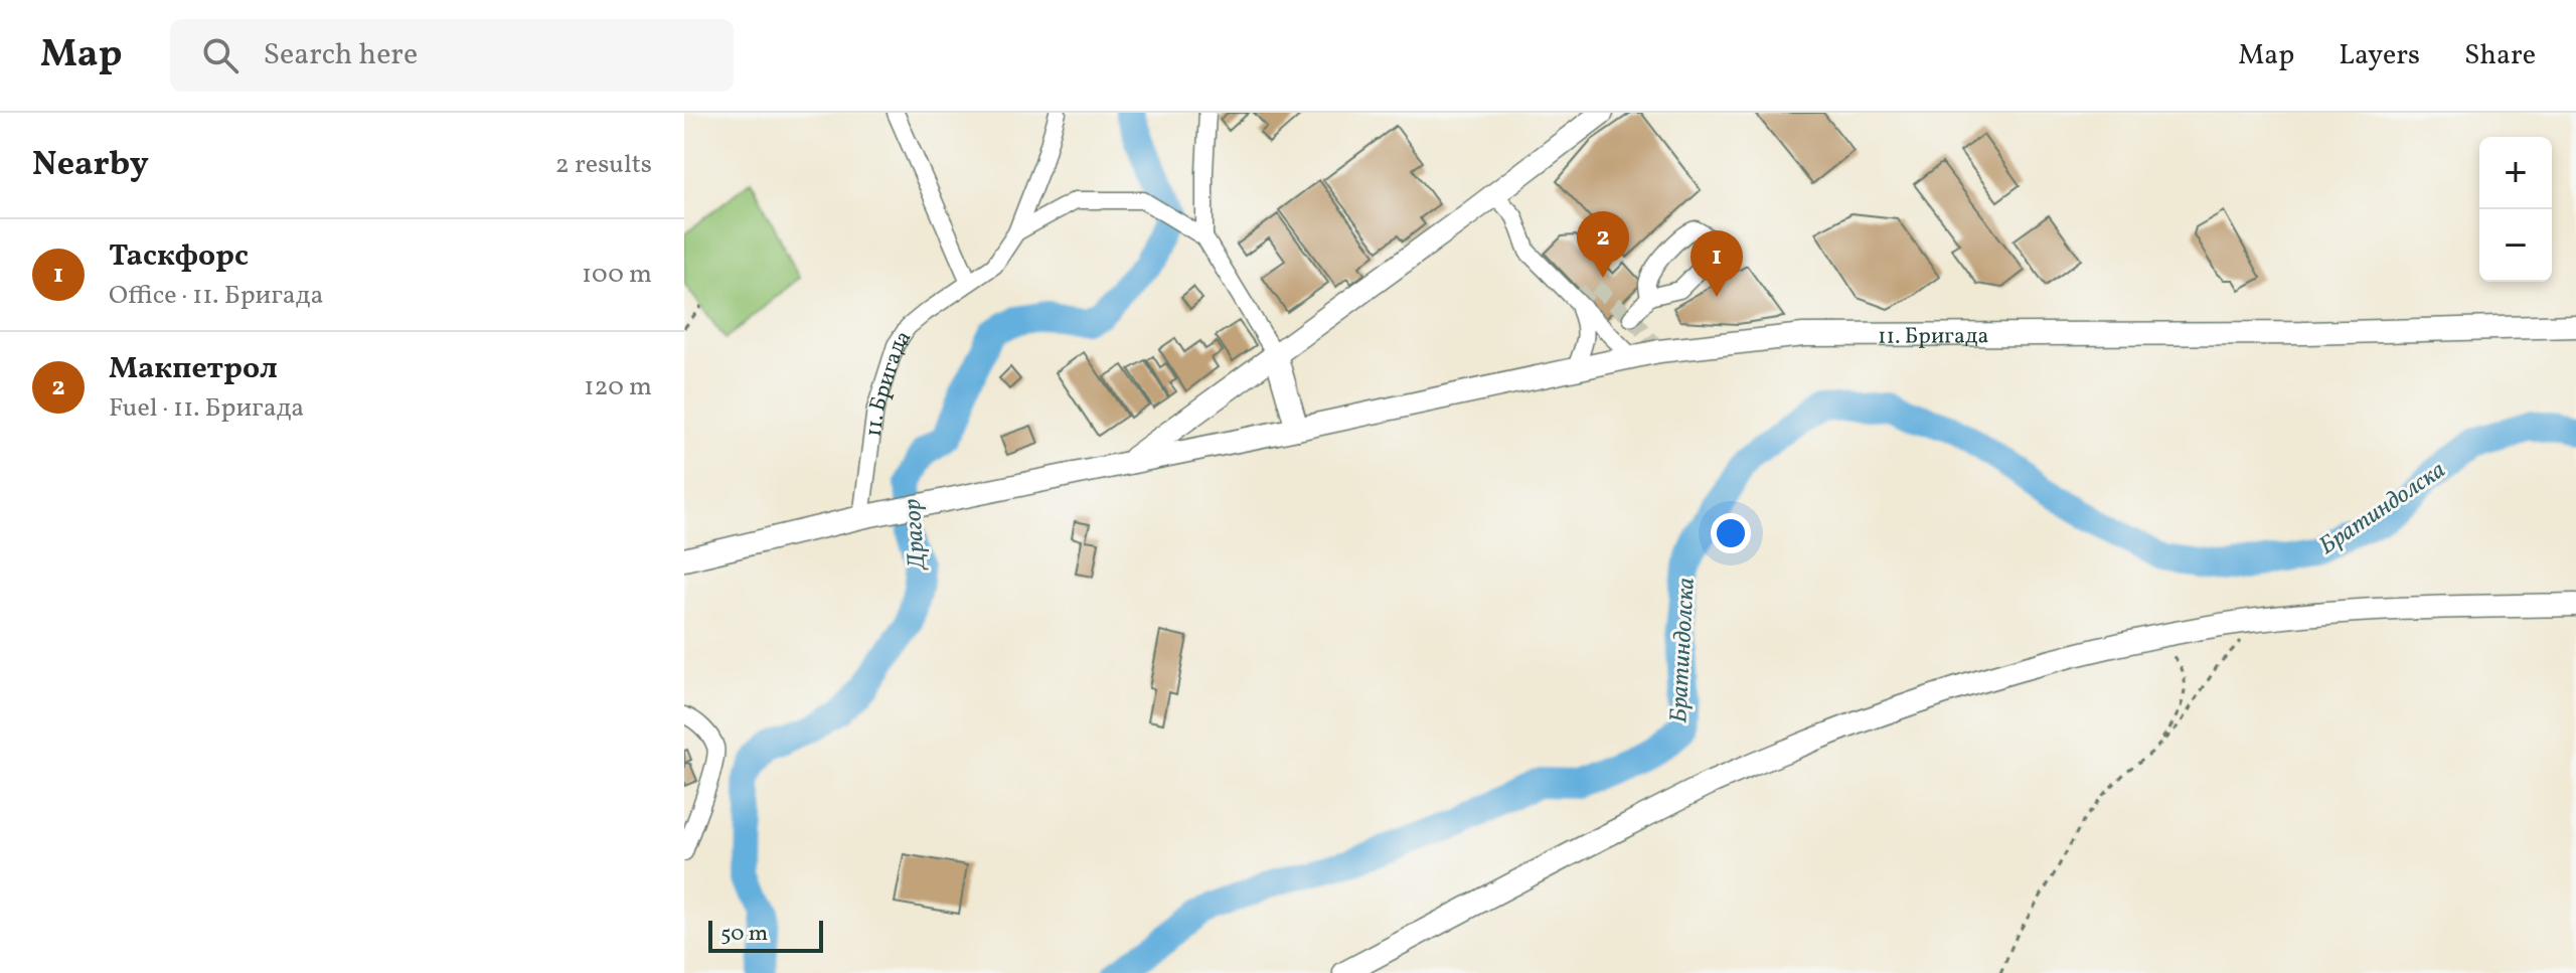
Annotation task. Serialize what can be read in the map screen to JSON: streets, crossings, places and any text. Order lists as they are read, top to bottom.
{
  "streets": {
    "main road": ["11. Бригада"]
  },
  "water": ["Братиндолска", "Драгор"],
  "scale_bar": "50 m",
  "page": {
    "header": "Map",
    "search": "Search here",
    "nav": ["Map", "Layers", "Share"],
    "heading": ["Nearby", "2 results"],
    "map_buttons": ["+", "−"],
    "pins": ["2", "1"],
    "list": [
      {
        "mark": "1",
        "name": "Таскфорс",
        "note": "Office · 11. Бригада",
        "value": "100 m"
      },
      {
        "mark": "2",
        "name": "Макпетрол",
        "note": "Fuel · 11. Бригада",
        "value": "120 m"
      }
    ],
    "scale": "50 m"
  }
}
